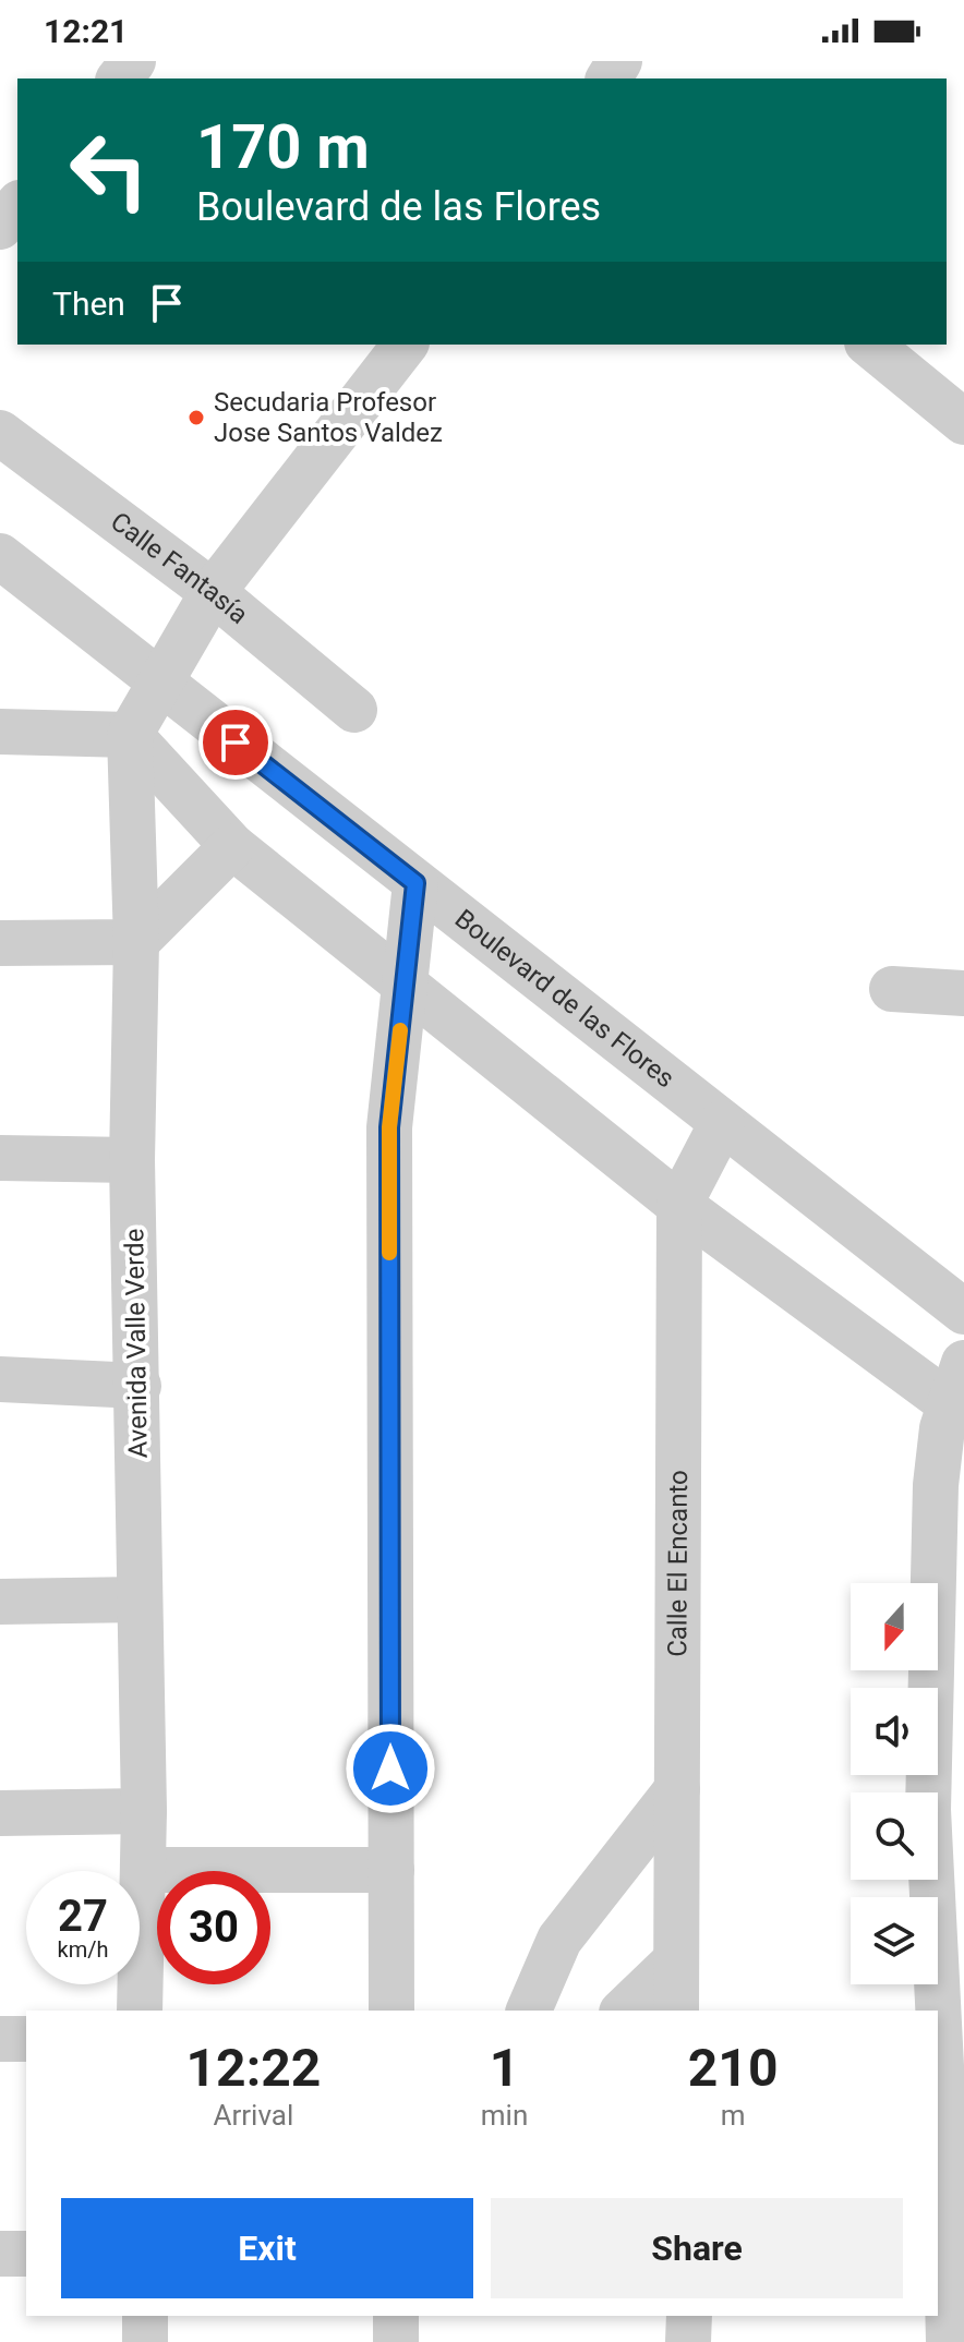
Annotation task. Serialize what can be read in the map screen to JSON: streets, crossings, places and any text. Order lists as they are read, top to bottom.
{
  "streets": {
    "street": [
      "Calle Fantasía",
      "Boulevard de las Flores",
      "Avenida Valle Verde",
      "Calle El Encanto"
    ]
  },
  "crossings": [
    ["Boulevard de las Flores", "Calle El Encanto"]
  ],
  "places": ["Secudaria Profesor Jose Santos Valdez"],
  "north": "bottom",
  "page": {
    "status": "12:21",
    "turn": ["170 m", "Boulevard de las Flores"],
    "then": "Then",
    "speed": "27 km/h",
    "limit": "30",
    "eta": [
      "12:22",
      "Arrival",
      "1",
      "min",
      "210",
      "m"
    ],
    "buttons": ["Exit", "Share"]
  }
}
